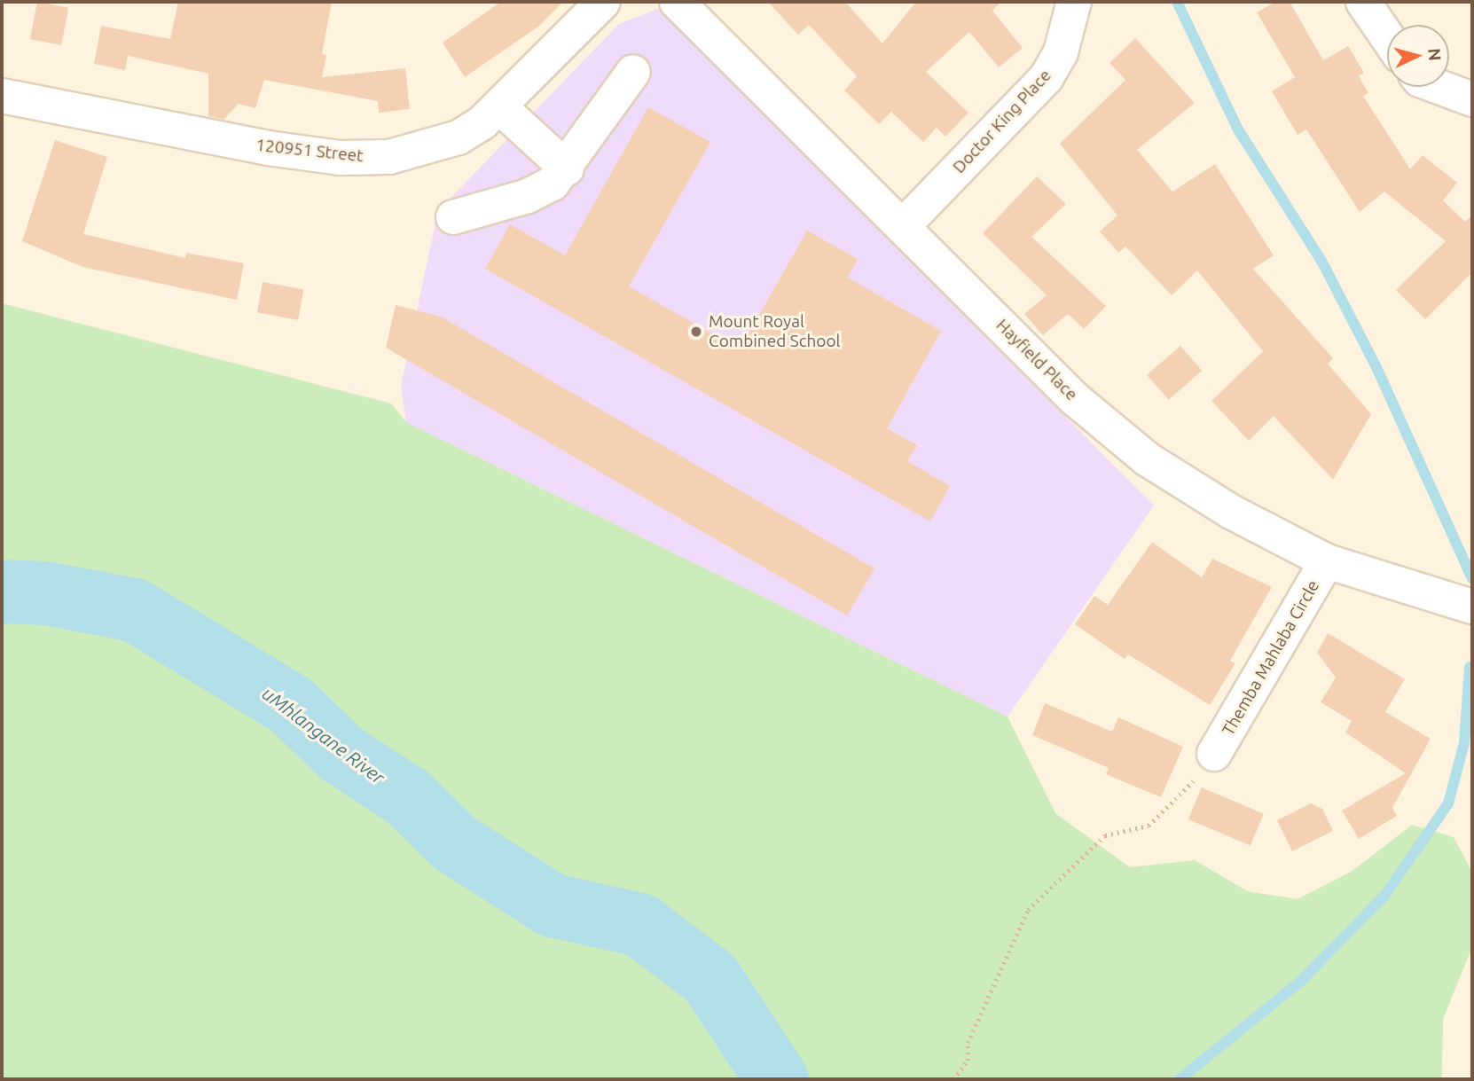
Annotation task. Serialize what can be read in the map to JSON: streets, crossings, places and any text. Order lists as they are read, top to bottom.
{
  "streets": {
    "street": [
      "Doctor King Place",
      "120951 Street",
      "Hayfield Place",
      "Themba Mahlaba Circle"
    ]
  },
  "crossings": [
    ["Doctor King Place", "Hayfield Place"],
    ["Hayfield Place", "Themba Mahlaba Circle"]
  ],
  "water": ["uMhlangane River"],
  "places": ["Mount Royal Combined School"],
  "north": "right"
}
